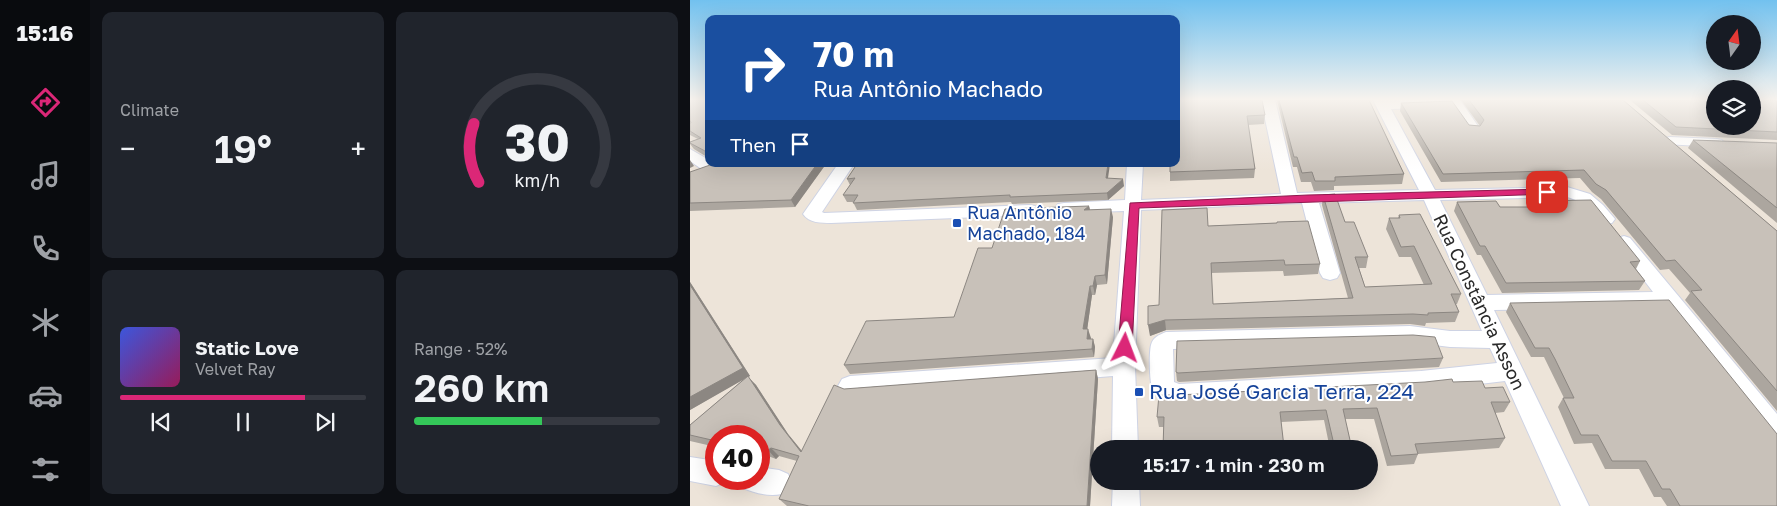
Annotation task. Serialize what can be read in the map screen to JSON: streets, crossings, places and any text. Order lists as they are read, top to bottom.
{
  "streets": {
    "street": ["Rua Constância Asson"]
  },
  "places": {
    "transit": ["Rua Antônio Machado, 184", "Rua José Garcia Terra, 224"]
  },
  "north": "top",
  "page": {
    "tabs": "15:16",
    "tile": [
      "Climate",
      ["Range · 52%", "260 km"]
    ],
    "turn": ["70 m", "Rua Antônio Machado"],
    "then": "Then",
    "heat": ["−", "19°", "+"],
    "song": ["Static Love", "Velvet Ray"],
    "limit": "40",
    "trip": "15:17 · 1 min · 230 m",
    "gauge": ["30", "km/h"]
  }
}
